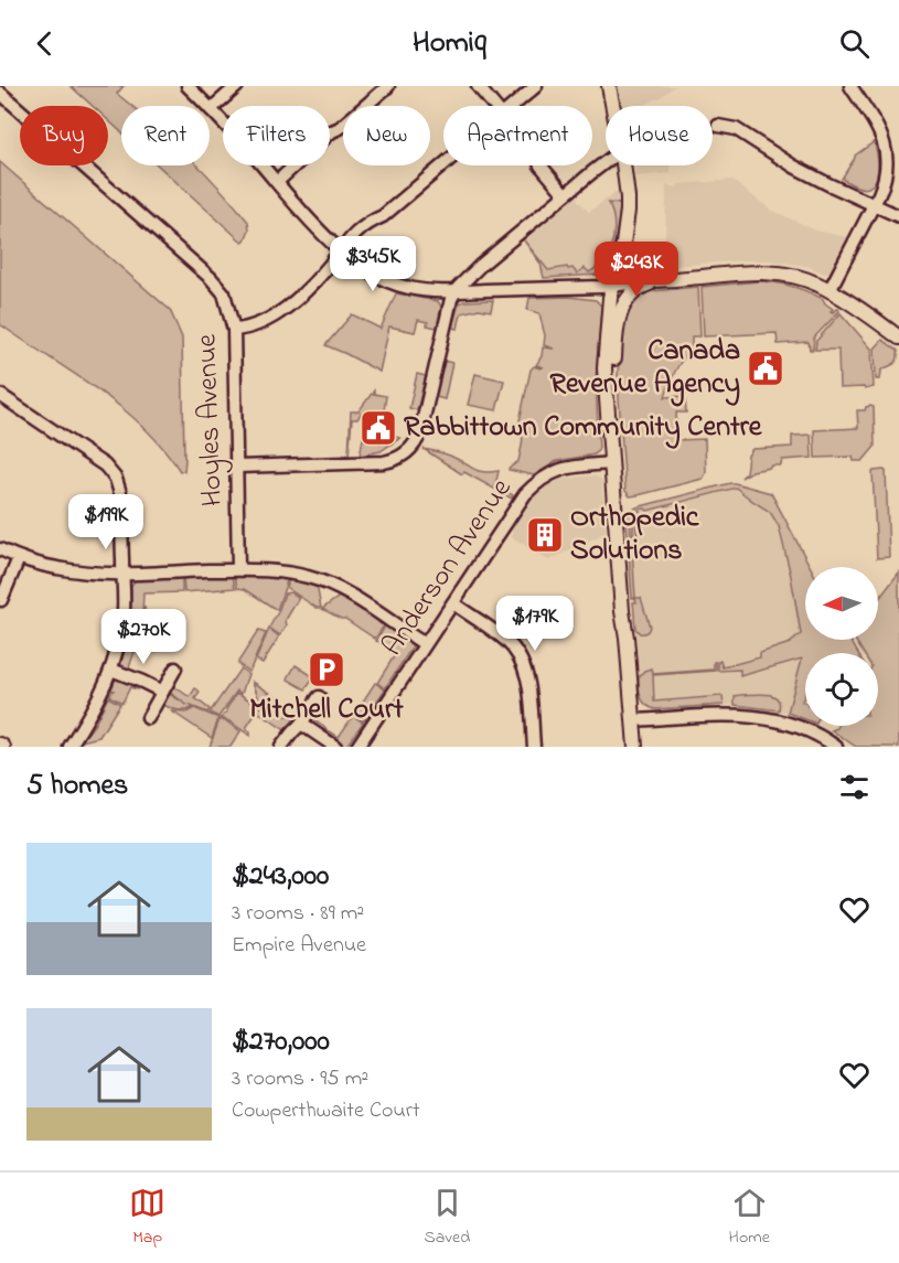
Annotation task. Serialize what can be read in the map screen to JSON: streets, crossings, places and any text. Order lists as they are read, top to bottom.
{
  "streets": {
    "street": ["Hoyles Avenue", "Anderson Avenue"]
  },
  "places": {
    "public building": ["Canada Revenue Agency", "Rabbittown Community Centre"],
    "building": ["Orthopedic Solutions"],
    "parking": ["Mitchell Court"]
  },
  "north": "left",
  "page": {
    "header": "Homiq",
    "chip": [
      "Buy",
      "Rent",
      "Filters",
      "New",
      "Apartment",
      "House"
    ],
    "price": [
      "$345K",
      "$243K",
      "$199K",
      "$179K",
      "$270K"
    ],
    "heading": "5 homes",
    "list": [
      {
        "name": "$243,000",
        "note": "3 rooms · 89 m² · Empire Avenue"
      },
      {
        "name": "$270,000",
        "note": "3 rooms · 95 m² · Cowperthwaite Court"
      }
    ],
    "tabs": ["Map", "Saved", "Home"]
  }
}
